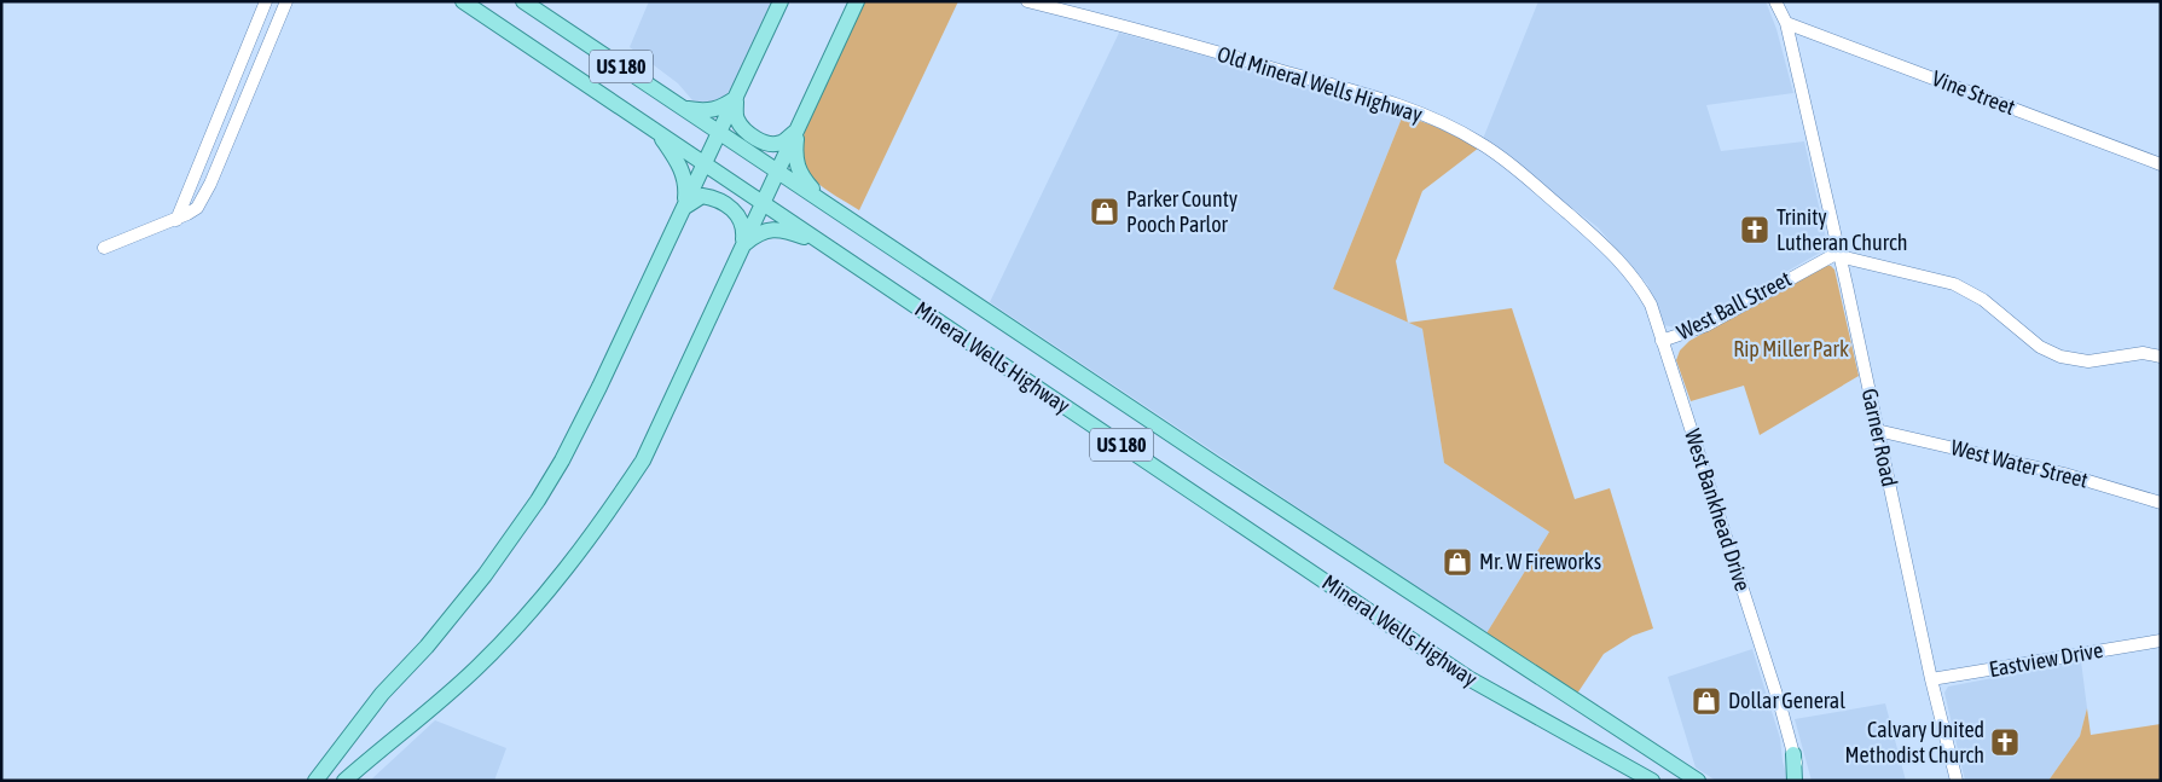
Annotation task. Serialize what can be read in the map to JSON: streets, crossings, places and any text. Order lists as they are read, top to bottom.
{
  "streets": {
    "main road": ["US 180", "Mineral Wells Highway"],
    "street": [
      "Old Mineral Wells Highway",
      "Vine Street",
      "West Ball Street",
      "Garner Road",
      "West Water Street",
      "West Bankhead Drive",
      "Eastview Drive"
    ]
  },
  "crossings": [
    ["Old Mineral Wells Highway", "West Bankhead Drive"],
    ["Vine Street", "Garner Road"],
    ["West Ball Street", "Garner Road"],
    ["West Ball Street", "West Bankhead Drive"],
    ["Garner Road", "West Water Street"],
    ["Garner Road", "Eastview Drive"]
  ],
  "parks": ["Rip Miller Park"],
  "places": {
    "shop": ["Parker County Pooch Parlor", "Mr. W Fireworks", "Dollar General"],
    "church": ["Trinity Lutheran Church", "Calvary United Methodist Church"]
  }
}
